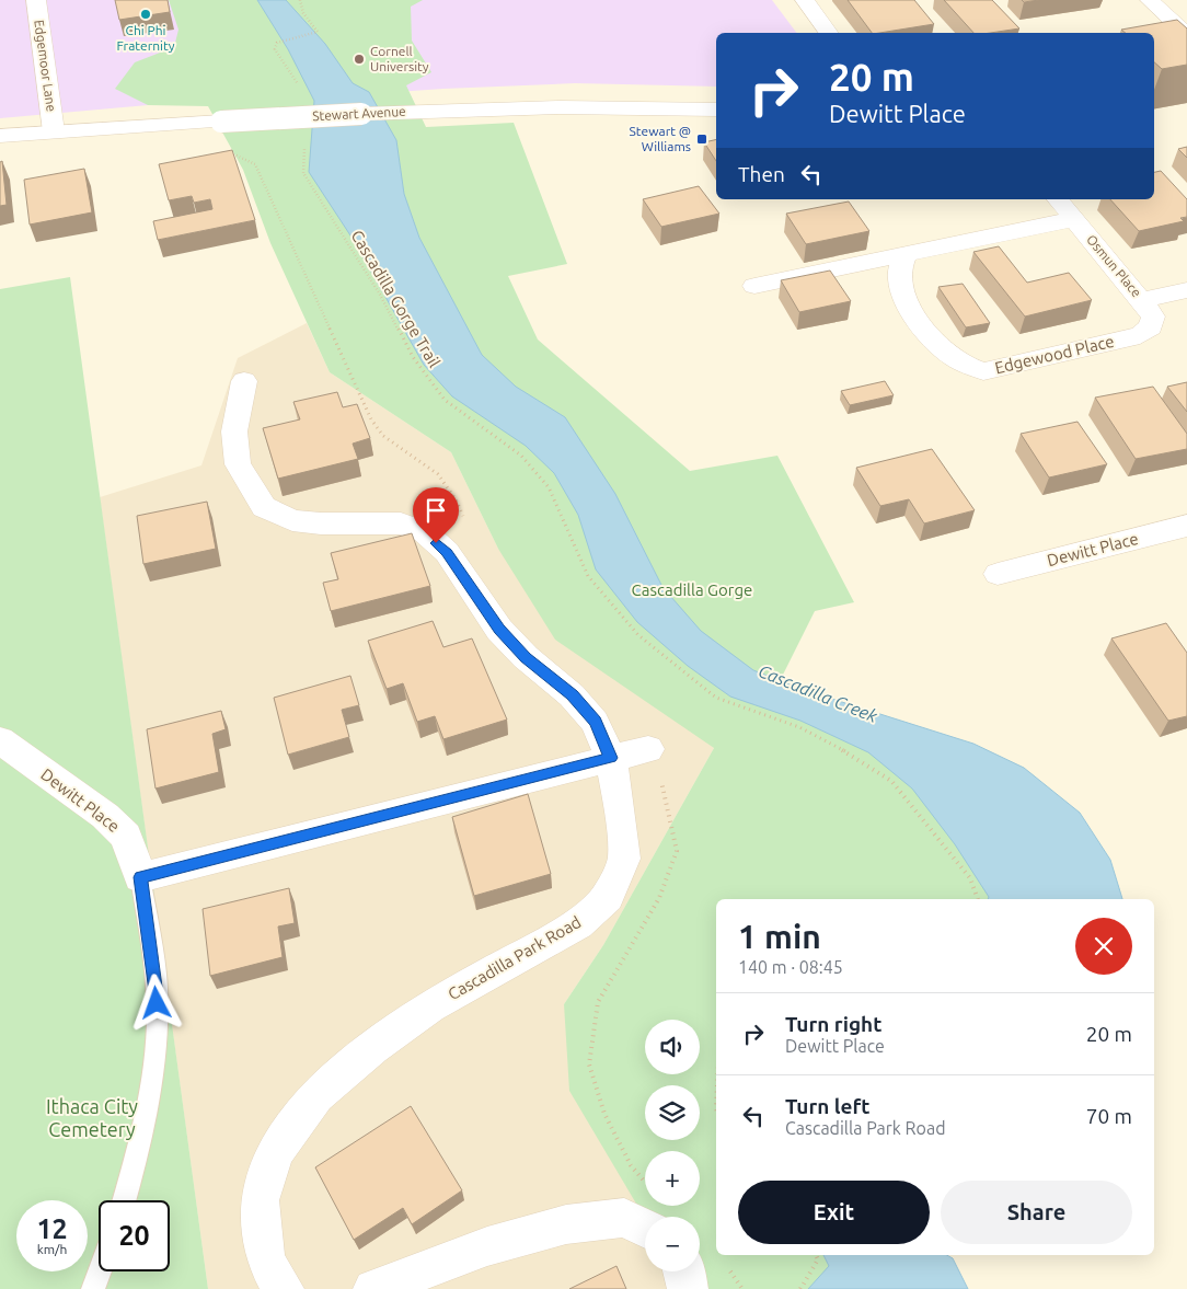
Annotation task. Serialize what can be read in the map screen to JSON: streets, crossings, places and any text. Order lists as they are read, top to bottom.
{
  "streets": {
    "street": [
      "Edgemoor Lane",
      "Stewart Avenue",
      "Osmun Place",
      "Edgewood Place",
      "Dewitt Place",
      "Cascadilla Park Road"
    ],
    "path": ["Cascadilla Gorge Trail"]
  },
  "crossings": [
    ["Edgemoor Lane", "Stewart Avenue"],
    ["Osmun Place", "Edgewood Place"]
  ],
  "water": ["Cascadilla Creek"],
  "parks": ["Cascadilla Gorge", "Ithaca City Cemetery"],
  "places": {
    "other": ["Chi Phi Fraternity", "Cornell University"],
    "transit": ["Stewart @ Williams"]
  },
  "page": {
    "turn": ["20 m", "Dewitt Place"],
    "then": "Then",
    "heading": ["1 min", "140 m · 08:45"],
    "list": [
      {
        "name": "Turn right",
        "note": "Dewitt Place",
        "value": "20 m"
      },
      {
        "name": "Turn left",
        "note": "Cascadilla Park Road",
        "value": "70 m"
      }
    ],
    "map_buttons": ["+", "−"],
    "buttons": ["Exit", "Share"],
    "speed": "12 km/h",
    "limit": "20"
  }
}
